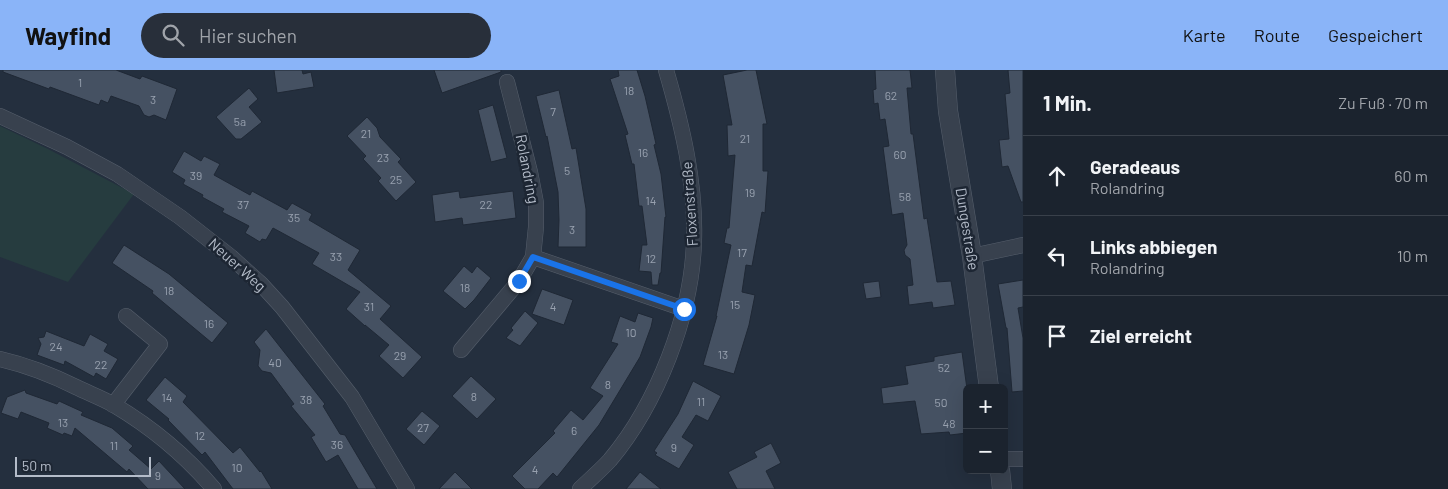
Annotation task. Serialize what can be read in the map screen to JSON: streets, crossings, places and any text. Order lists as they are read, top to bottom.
{
  "streets": {
    "street": [
      "Rolandring",
      "Floxenstraße",
      "Dungestraße",
      "Neuer Weg"
    ]
  },
  "house_numbers": [
    "1",
    "18",
    "62",
    "3",
    "7",
    "5a",
    "21",
    "21",
    "16",
    "60",
    "23",
    "5",
    "39",
    "25",
    "19",
    "58",
    "14",
    "37",
    "22",
    "35",
    "3",
    "17",
    "33",
    "12",
    "18",
    "18",
    "15",
    "31",
    "4",
    "16",
    "10",
    "24",
    "13",
    "29",
    "40",
    "22",
    "52",
    "8",
    "8",
    "14",
    "38",
    "11",
    "50",
    "13",
    "48",
    "27",
    "6",
    "12",
    "36",
    "11",
    "9",
    "10",
    "4",
    "9"
  ],
  "scale_bar": "50 m",
  "page": {
    "header": "Wayfind",
    "search": "Hier suchen",
    "nav": ["Karte", "Route", "Gespeichert"],
    "heading": ["1 Min.", "Zu Fuß · 70 m"],
    "list": [
      ["Geradeaus", "Rolandring", "60 m"],
      ["Links abbiegen", "Rolandring", "10 m"],
      "Ziel erreicht"
    ],
    "map_buttons": ["+", "−"],
    "scale": "50 m"
  }
}
